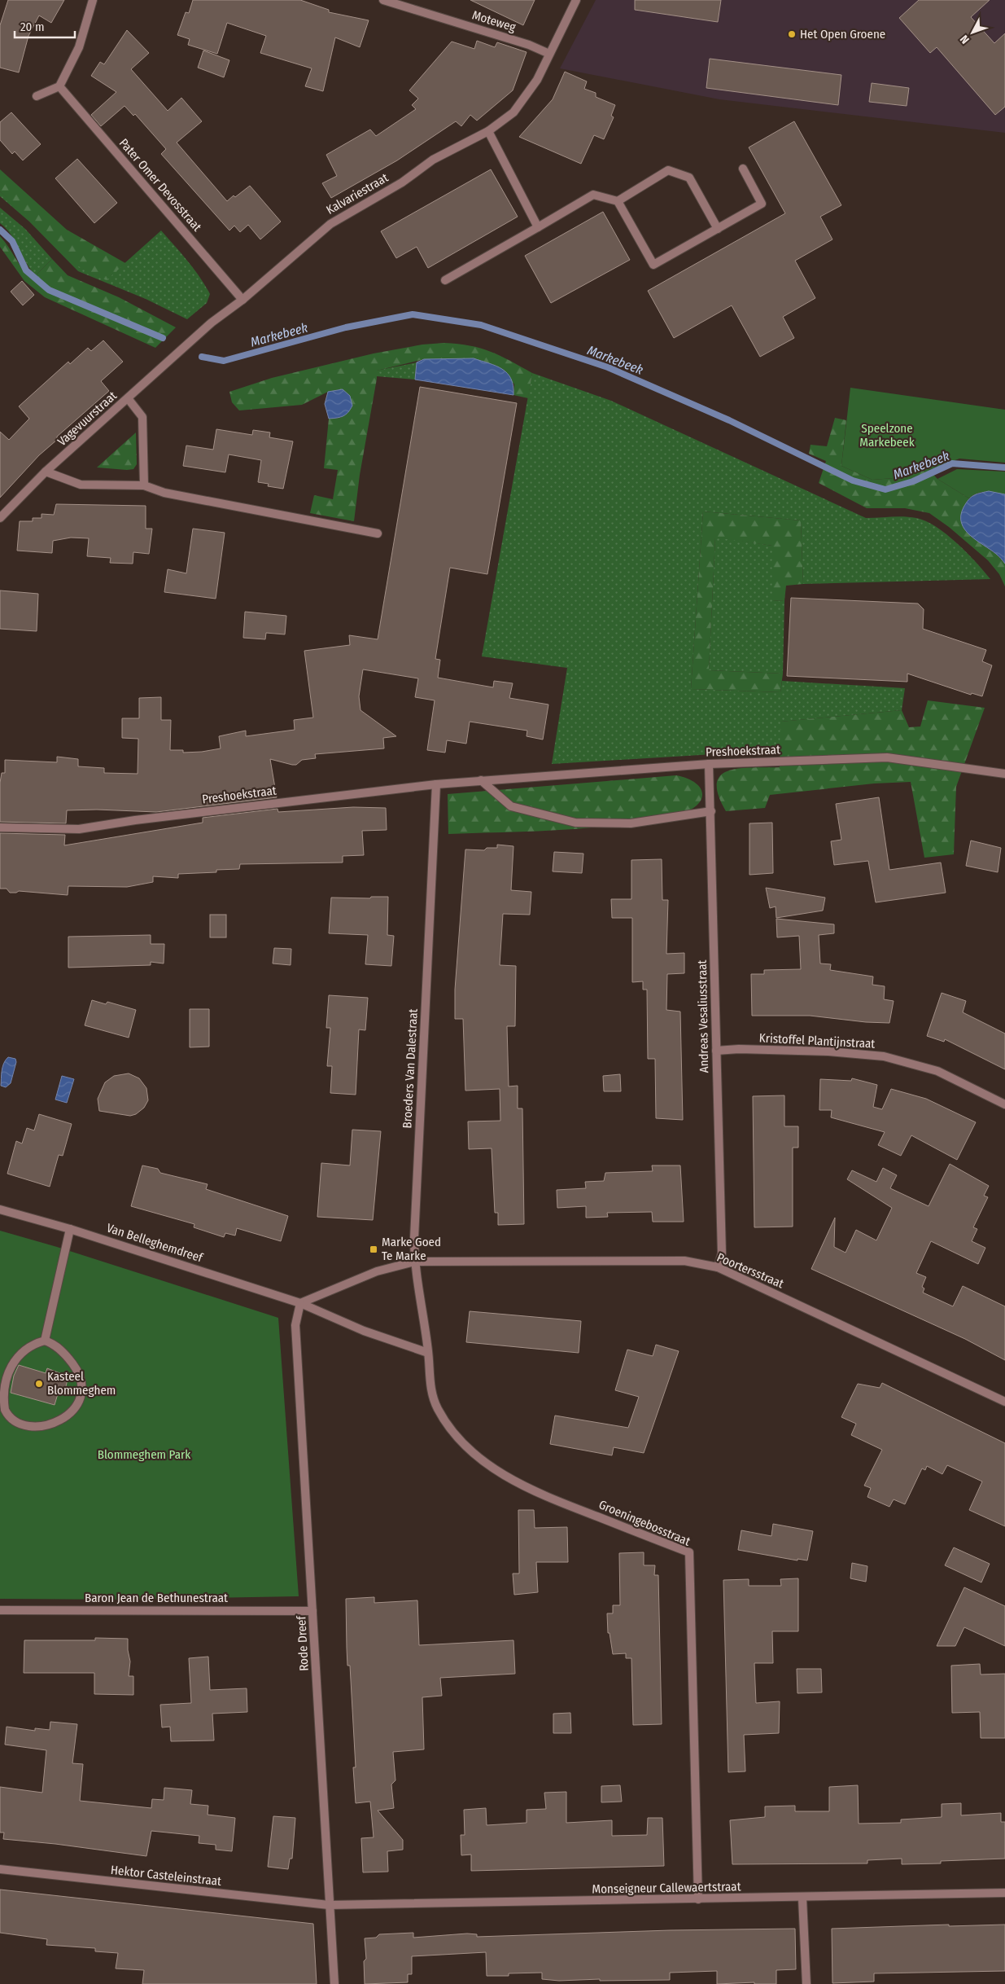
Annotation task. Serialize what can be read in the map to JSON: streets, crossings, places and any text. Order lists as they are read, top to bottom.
{
  "streets": {
    "street": [
      "Moteweg",
      "Pater Omer Devosstraat",
      "Kalvariestraat",
      "Vagevuurstraat",
      "Preshoekstraat",
      "Andreas Vesaliusstraat",
      "Kristoffel Plantijnstraat",
      "Broeders Van Dalestraat",
      "Van Belleghemdreef",
      "Poortersstraat",
      "Groeningebosstraat",
      "Baron Jean de Bethunestraat",
      "Rode Dreef",
      "Hektor Casteleinstraat",
      "Monseigneur Callewaertstraat"
    ]
  },
  "crossings": [
    ["Moteweg", "Kalvariestraat"],
    ["Pater Omer Devosstraat", "Kalvariestraat"],
    ["Kalvariestraat", "Vagevuurstraat"],
    ["Preshoekstraat", "Andreas Vesaliusstraat"],
    ["Preshoekstraat", "Broeders Van Dalestraat"],
    ["Andreas Vesaliusstraat", "Kristoffel Plantijnstraat"],
    ["Andreas Vesaliusstraat", "Poortersstraat"],
    ["Broeders Van Dalestraat", "Van Belleghemdreef"],
    ["Broeders Van Dalestraat", "Poortersstraat"],
    ["Broeders Van Dalestraat", "Groeningebosstraat"],
    ["Van Belleghemdreef", "Groeningebosstraat"],
    ["Van Belleghemdreef", "Rode Dreef"],
    ["Groeningebosstraat", "Monseigneur Callewaertstraat"],
    ["Baron Jean de Bethunestraat", "Rode Dreef"],
    ["Rode Dreef", "Hektor Casteleinstraat"],
    ["Rode Dreef", "Monseigneur Callewaertstraat"],
    ["Hektor Casteleinstraat", "Monseigneur Callewaertstraat"]
  ],
  "water": ["Markebeek"],
  "parks": ["Speelzone Markebeek", "Blommeghem Park"],
  "places": {
    "other": ["Het Open Groene", "Kasteel Blommeghem"],
    "transit": ["Marke Goed Te Marke"]
  },
  "scale_bar": "20 m",
  "north": "bottom left"
}
